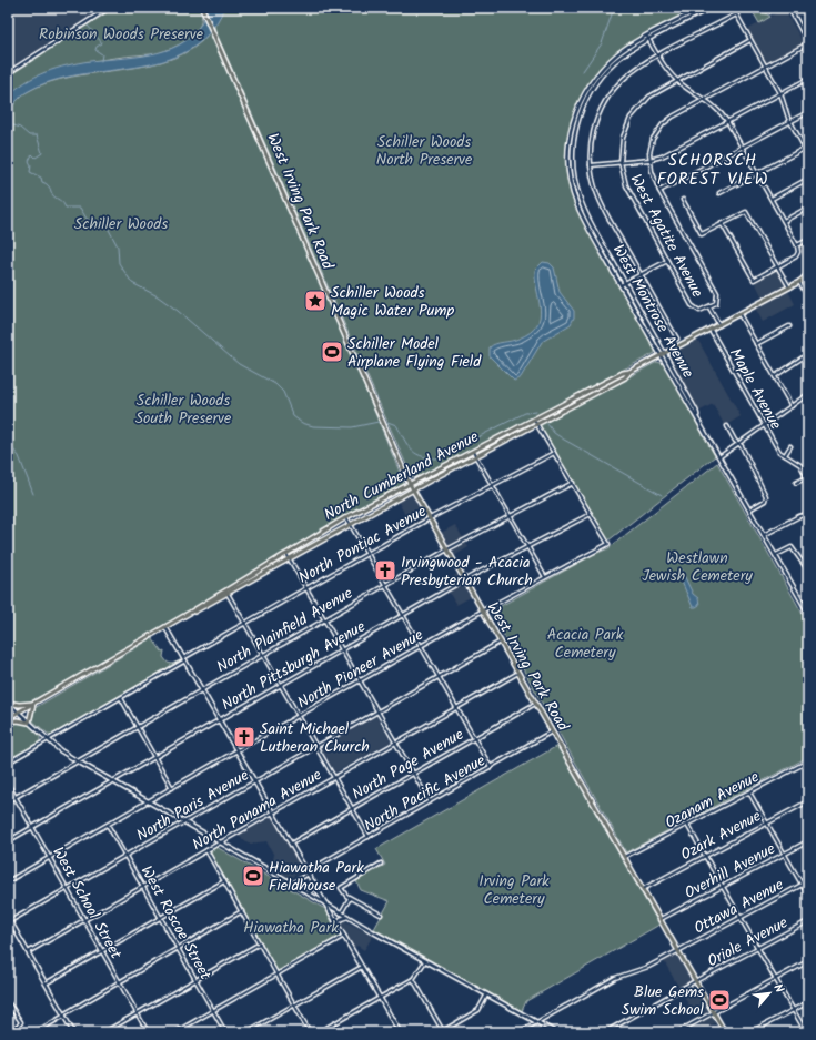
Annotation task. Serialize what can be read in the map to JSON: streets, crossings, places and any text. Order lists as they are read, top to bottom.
{
  "streets": {
    "main road": ["West Irving Park Road", "West Montrose Avenue", "North Cumberland Avenue"],
    "street": [
      "West Agatite Avenue",
      "Maple Avenue",
      "North Pontiac Avenue",
      "North Plainfield Avenue",
      "North Pittsburgh Avenue",
      "North Pioneer Avenue",
      "North Page Avenue",
      "North Pacific Avenue",
      "Ozanam Avenue",
      "North Paris Avenue",
      "North Panama Avenue",
      "Ozark Avenue",
      "Overhill Avenue",
      "West School Street",
      "Ottawa Avenue",
      "West Roscoe Street",
      "Oriole Avenue"
    ]
  },
  "crossings": [
    ["West Irving Park Road", "North Cumberland Avenue"],
    ["West Irving Park Road", "North Pontiac Avenue"],
    ["West Irving Park Road", "North Plainfield Avenue"],
    ["West Irving Park Road", "North Pittsburgh Avenue"],
    ["West Irving Park Road", "North Pioneer Avenue"],
    ["West Irving Park Road", "North Page Avenue"],
    ["West Irving Park Road", "North Pacific Avenue"],
    ["West Irving Park Road", "Ozanam Avenue"],
    ["West Irving Park Road", "North Paris Avenue"],
    ["West Irving Park Road", "North Panama Avenue"],
    ["West Irving Park Road", "Ozark Avenue"],
    ["West Irving Park Road", "Overhill Avenue"],
    ["West Irving Park Road", "Ottawa Avenue"],
    ["West Irving Park Road", "Oriole Avenue"],
    ["West Agatite Avenue", "North Cumberland Avenue"],
    ["West Montrose Avenue", "North Cumberland Avenue"],
    ["Maple Avenue", "North Cumberland Avenue"],
    ["North Plainfield Avenue", "West School Street"],
    ["North Pittsburgh Avenue", "North Pioneer Avenue"],
    ["North Pittsburgh Avenue", "West School Street"],
    ["North Pioneer Avenue", "West School Street"],
    ["North Pioneer Avenue", "West Roscoe Street"],
    ["North Paris Avenue", "West School Street"],
    ["North Paris Avenue", "West Roscoe Street"],
    ["North Panama Avenue", "West School Street"],
    ["North Panama Avenue", "West Roscoe Street"]
  ],
  "districts": ["SCHORSCH FOREST VIEW"],
  "parks": [
    "Robinson Woods Preserve",
    "Schiller Woods North Preserve",
    "Schiller Woods",
    "Schiller Woods South Preserve",
    "Westlawn Jewish Cemetery",
    "Acacia Park Cemetery",
    "Irving Park Cemetery",
    "Hiawatha Park"
  ],
  "places": {
    "place": ["Schiller Woods Magic Water Pump"],
    "sports": ["Schiller Model Airplane Flying Field", "Hiawatha Park Fieldhouse", "Blue Gems Swim School"],
    "church": ["Irvingwood - Acacia Presbyterian Church", "Saint Michael Lutheran Church"]
  },
  "north": "top right"
}
